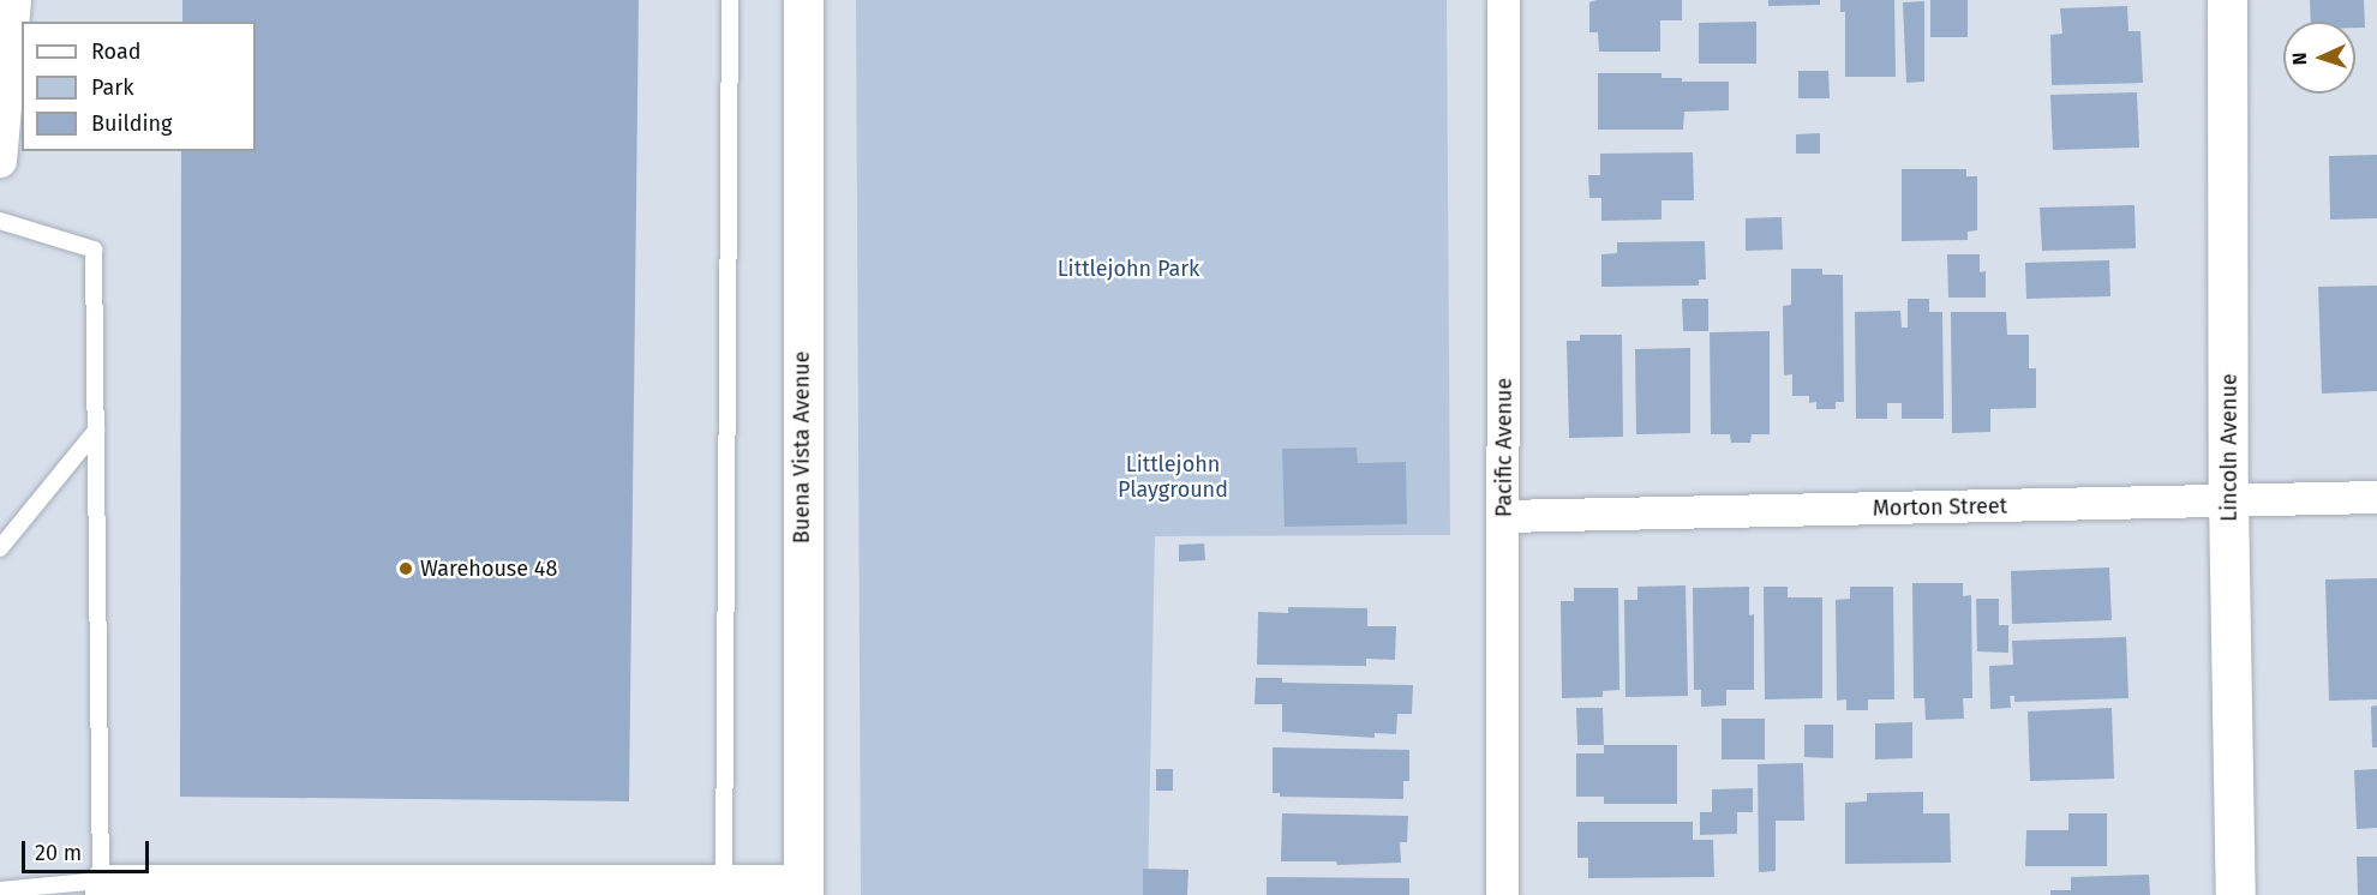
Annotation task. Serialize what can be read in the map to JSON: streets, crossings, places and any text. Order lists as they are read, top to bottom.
{
  "streets": {
    "main road": ["Buena Vista Avenue", "Lincoln Avenue"],
    "street": ["Pacific Avenue", "Morton Street"]
  },
  "crossings": [
    ["Pacific Avenue", "Morton Street"],
    ["Lincoln Avenue", "Morton Street"]
  ],
  "parks": ["Littlejohn Park", "Littlejohn Playground"],
  "places": ["Warehouse 48"],
  "legend": ["Road", "Park", "Building"],
  "scale_bar": "20 m",
  "north": "left"
}
